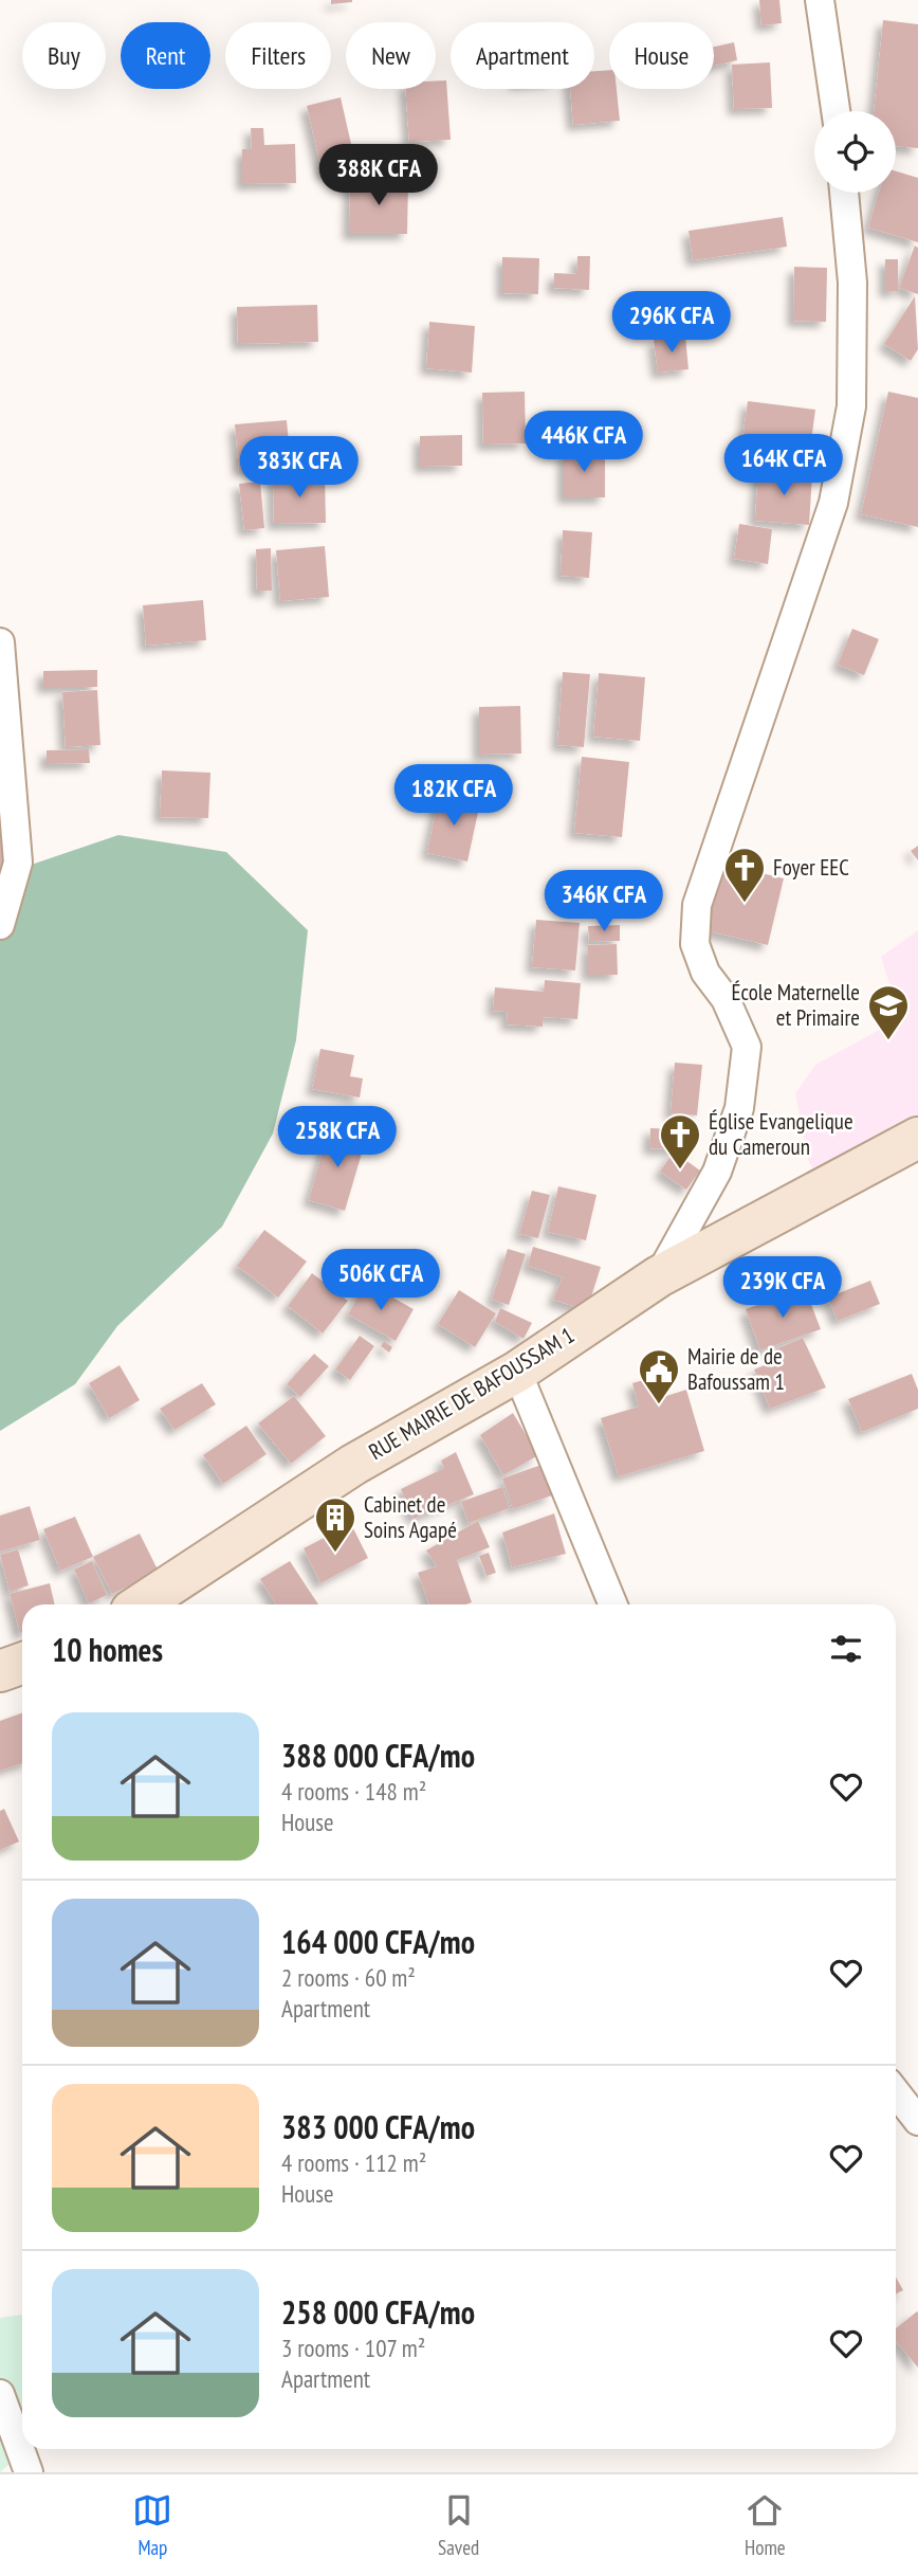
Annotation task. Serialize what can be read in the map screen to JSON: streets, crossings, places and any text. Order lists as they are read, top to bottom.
{
  "streets": {
    "street": ["RUE MAIRIE DE BAFOUSSAM 1"]
  },
  "places": {
    "church": ["Foyer EEC", "Église Evangelique du Cameroun"],
    "school or university": ["École Maternelle et Primaire"],
    "public building": ["Mairie de de Bafoussam 1"],
    "building": ["Cabinet de Soins Agapé"]
  },
  "page": {
    "chip": [
      "Buy",
      "Rent",
      "Filters",
      "New",
      "Apartment",
      "House"
    ],
    "price": [
      "388K CFA",
      "296K CFA",
      "446K CFA",
      "164K CFA",
      "383K CFA",
      "182K CFA",
      "346K CFA",
      "258K CFA",
      "506K CFA",
      "239K CFA"
    ],
    "heading": "10 homes",
    "list": [
      {
        "name": "388 000 CFA/mo",
        "note": "4 rooms · 148 m² · House"
      },
      {
        "name": "164 000 CFA/mo",
        "note": "2 rooms · 60 m² · Apartment"
      },
      {
        "name": "383 000 CFA/mo",
        "note": "4 rooms · 112 m² · House"
      },
      {
        "name": "258 000 CFA/mo",
        "note": "3 rooms · 107 m² · Apartment"
      }
    ],
    "tabs": ["Map", "Saved", "Home"]
  }
}
